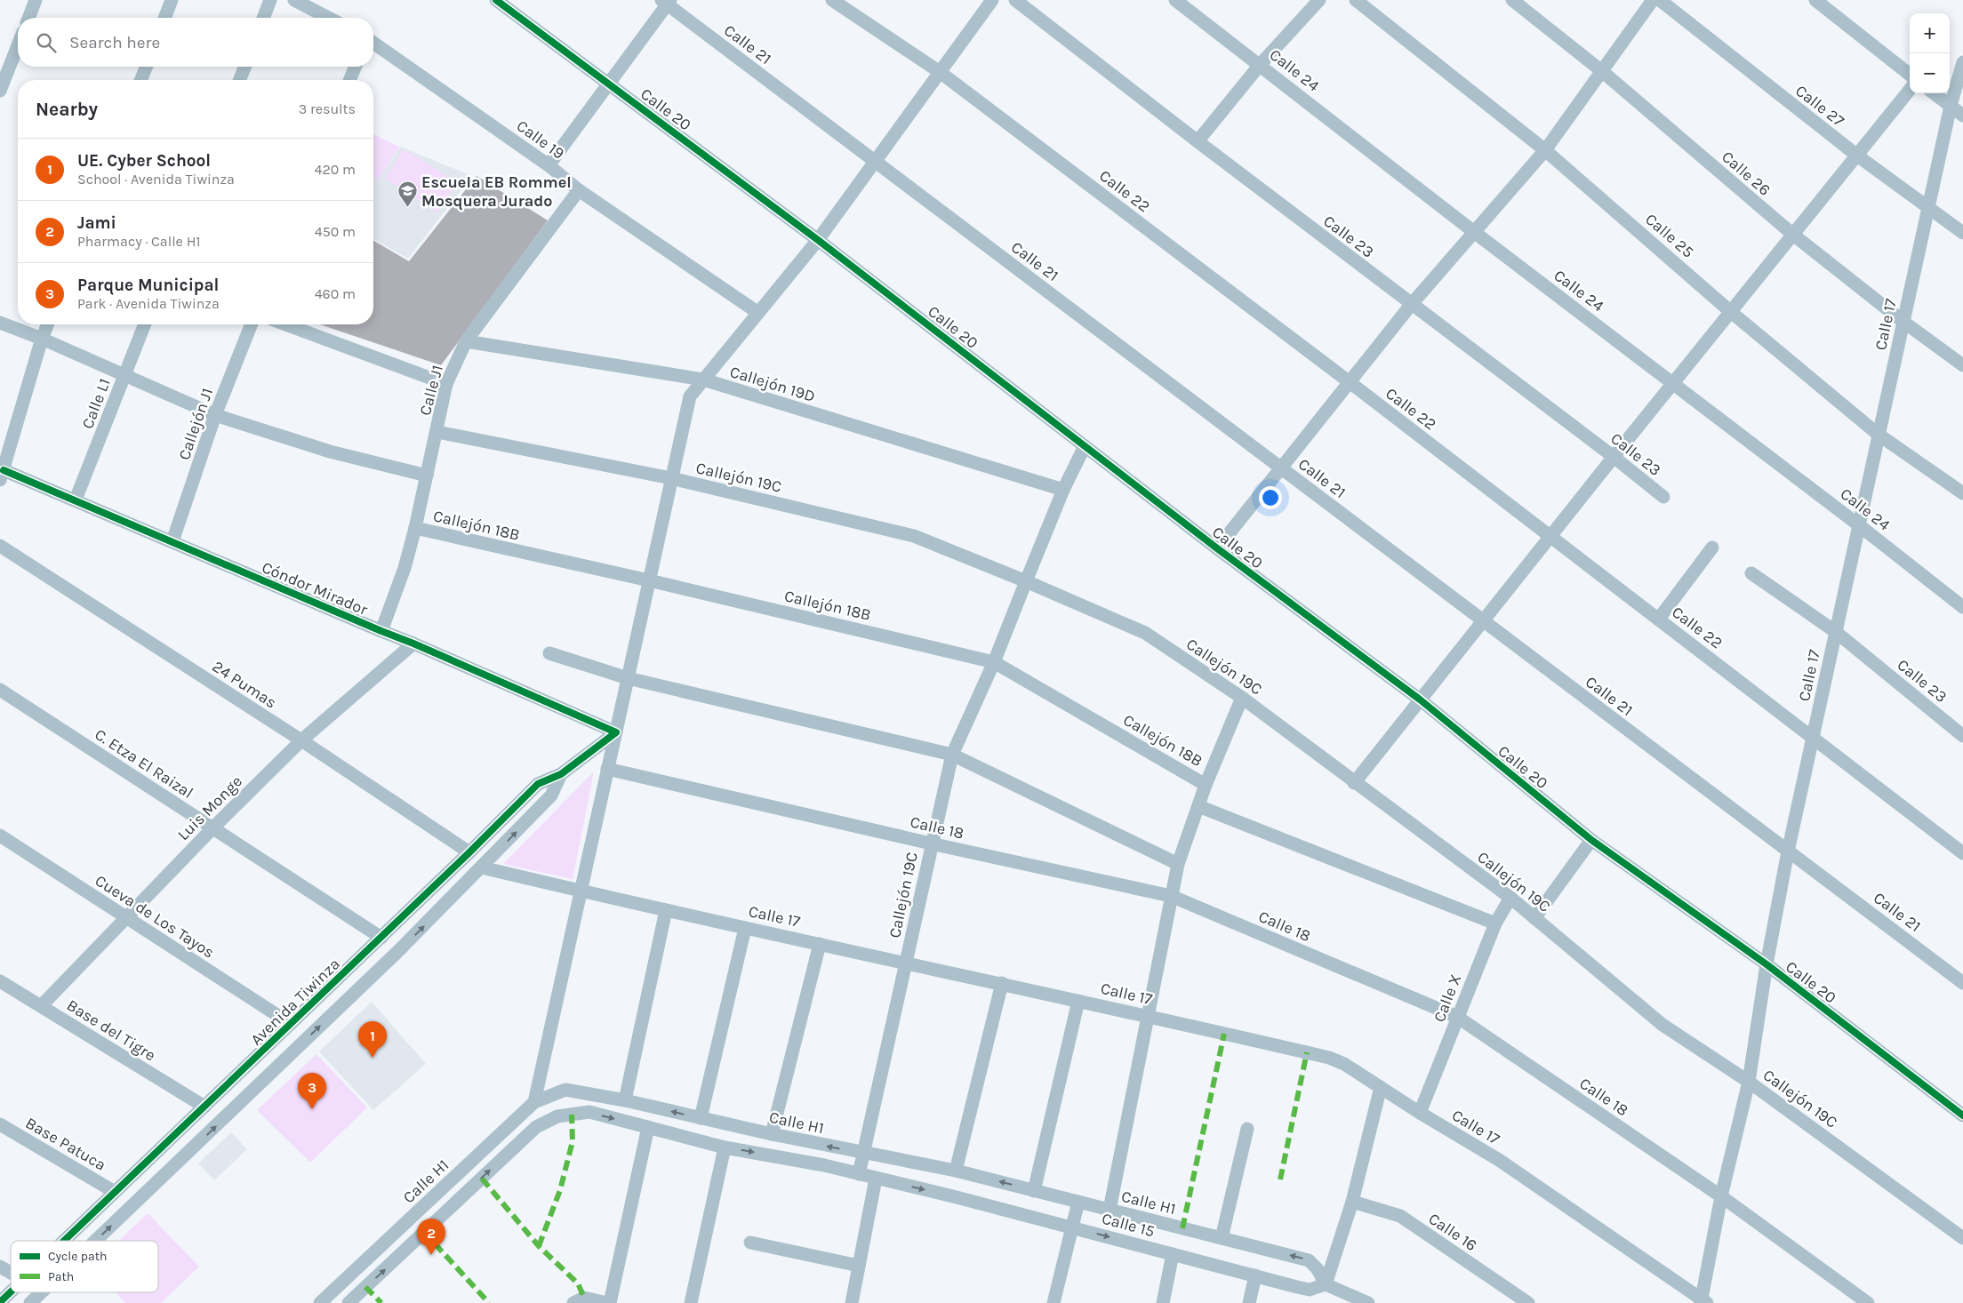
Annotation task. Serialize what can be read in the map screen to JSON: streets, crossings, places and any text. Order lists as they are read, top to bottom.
{
  "streets": {
    "street": [
      "Calle 21",
      "Calle 24",
      "Calle 27",
      "Calle 20",
      "Calle 19",
      "Calle 26",
      "Calle 22",
      "Calle 25",
      "Calle 23",
      "Calle 17",
      "Callejón 19D",
      "Calle J1",
      "Calle L1",
      "Callejón J1",
      "Callejón 19C",
      "Callejón 18B",
      "Cóndor Mirador",
      "24 Pumas",
      "C. Etza El Raizal",
      "Luis Monge",
      "Calle 18",
      "Cueva de Los Tayos",
      "Calle X",
      "Avenida Tiwinza",
      "Base del Tigre",
      "Calle H1",
      "Base Patuca",
      "Calle 15",
      "Calle 16"
    ]
  },
  "crossings": [
    ["Calle 21", "Calle 17"],
    ["Calle 24", "Calle 17"],
    ["Calle 27", "Calle 17"],
    ["Calle 20", "Calle 17"],
    ["Calle 19", "Calle J1"],
    ["Calle 26", "Calle 17"],
    ["Calle 22", "Calle 17"],
    ["Calle 25", "Calle 17"],
    ["Calle 23", "Calle 17"],
    ["Calle 17", "Callejón 19C"],
    ["Calle 17", "Calle 18"],
    ["Calle 17", "Calle X"],
    ["Calle 17", "Avenida Tiwinza"],
    ["Callejón 19D", "Calle J1"],
    ["Calle J1", "Callejón 19C"],
    ["Calle J1", "Callejón 18B"],
    ["Calle J1", "Cóndor Mirador"],
    ["Calle L1", "Cóndor Mirador"],
    ["Callejón J1", "Cóndor Mirador"],
    ["Callejón 19C", "Callejón 18B"],
    ["Callejón 19C", "Calle 18"],
    ["Callejón 19C", "Calle X"],
    ["Callejón 19C", "Calle H1"],
    ["Cóndor Mirador", "Luis Monge"],
    ["Cóndor Mirador", "Avenida Tiwinza"],
    ["24 Pumas", "Luis Monge"],
    ["24 Pumas", "Avenida Tiwinza"],
    ["C. Etza El Raizal", "Luis Monge"],
    ["C. Etza El Raizal", "Avenida Tiwinza"],
    ["Luis Monge", "Cueva de Los Tayos"],
    ["Luis Monge", "Base del Tigre"],
    ["Calle 18", "Calle X"],
    ["Cueva de Los Tayos", "Avenida Tiwinza"],
    ["Avenida Tiwinza", "Base del Tigre"],
    ["Avenida Tiwinza", "Base Patuca"],
    ["Calle H1", "Calle 15"]
  ],
  "one_way": ["Calle 15"],
  "places": {
    "school or university": ["Escuela EB Rommel Mosquera Jurado"]
  },
  "legend": ["Cycle path", "Path"],
  "page": {
    "map_buttons": ["+", "−"],
    "search": "Search here",
    "heading": ["Nearby", "3 results"],
    "list": [
      {
        "mark": "1",
        "name": "UE. Cyber School",
        "note": "School · Avenida Tiwinza",
        "value": "420 m"
      },
      {
        "mark": "2",
        "name": "Jami",
        "note": "Pharmacy · Calle H1",
        "value": "450 m"
      },
      {
        "mark": "3",
        "name": "Parque Municipal",
        "note": "Park · Avenida Tiwinza",
        "value": "460 m"
      }
    ],
    "pins": ["1", "3", "2"]
  }
}
